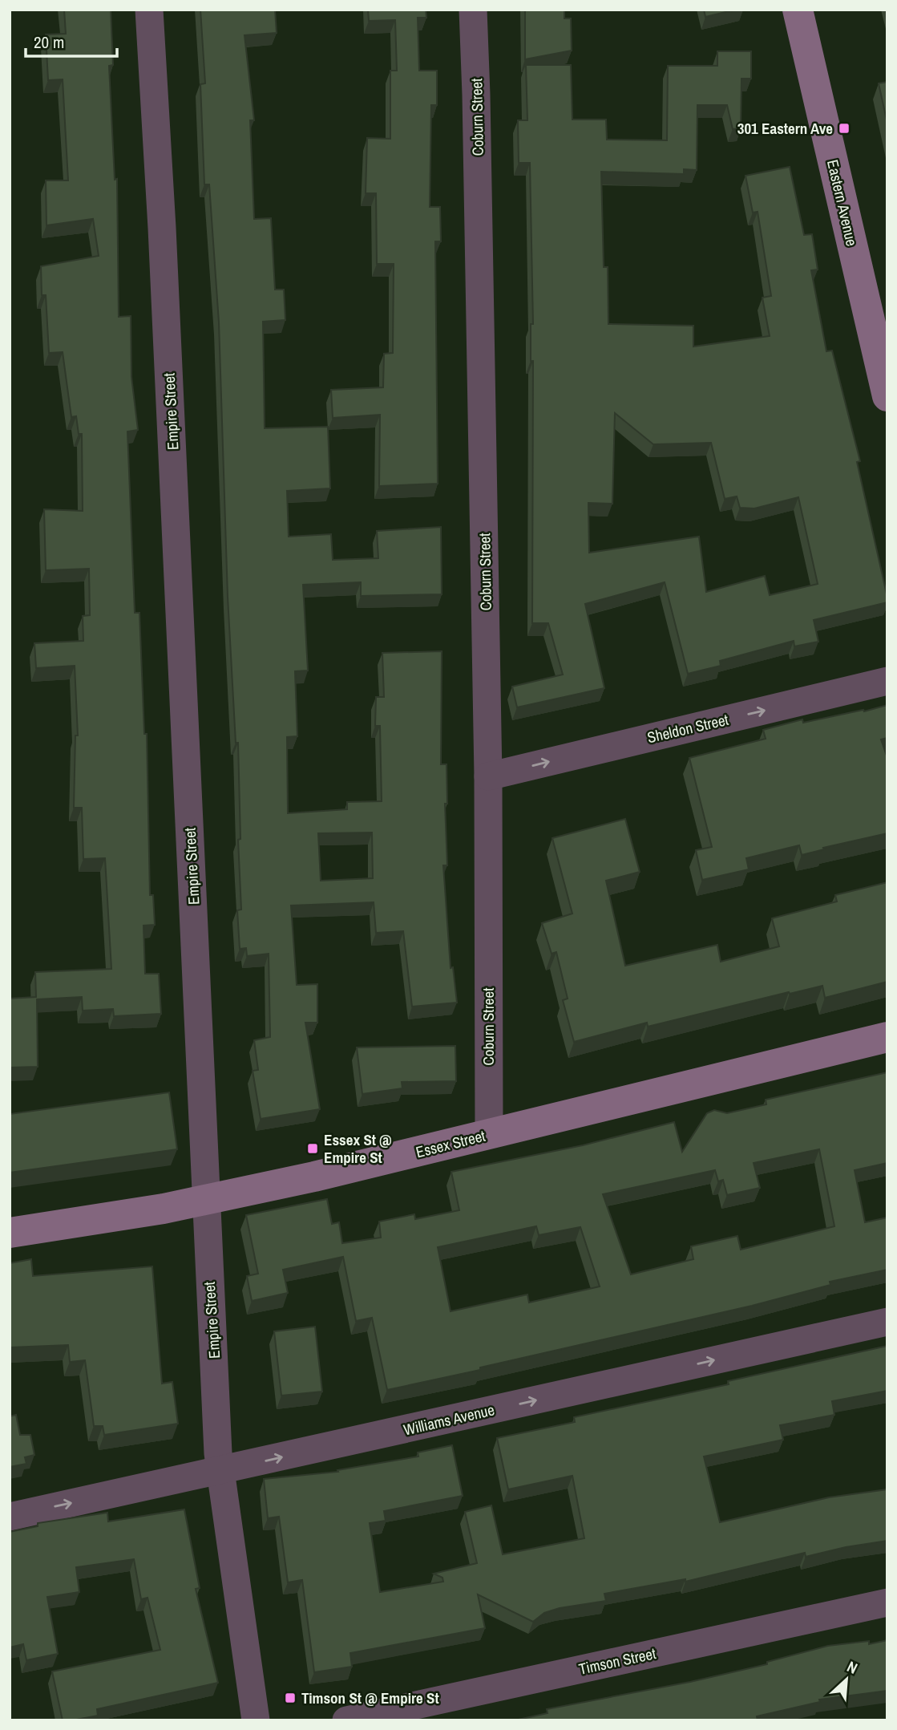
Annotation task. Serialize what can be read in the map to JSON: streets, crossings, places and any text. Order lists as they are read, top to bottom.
{
  "streets": {
    "main road": ["Eastern Avenue", "Essex Street"],
    "street": [
      "Coburn Street",
      "Empire Street",
      "Sheldon Street",
      "Williams Avenue",
      "Timson Street"
    ]
  },
  "crossings": [
    ["Coburn Street", "Sheldon Street"],
    ["Coburn Street", "Essex Street"],
    ["Empire Street", "Essex Street"],
    ["Empire Street", "Williams Avenue"]
  ],
  "one_way": ["Sheldon Street", "Williams Avenue"],
  "places": {
    "transit": ["301 Eastern Ave", "Essex St @ Empire St", "Timson St @ Empire St"]
  },
  "scale_bar": "20 m",
  "north": "top right"
}
